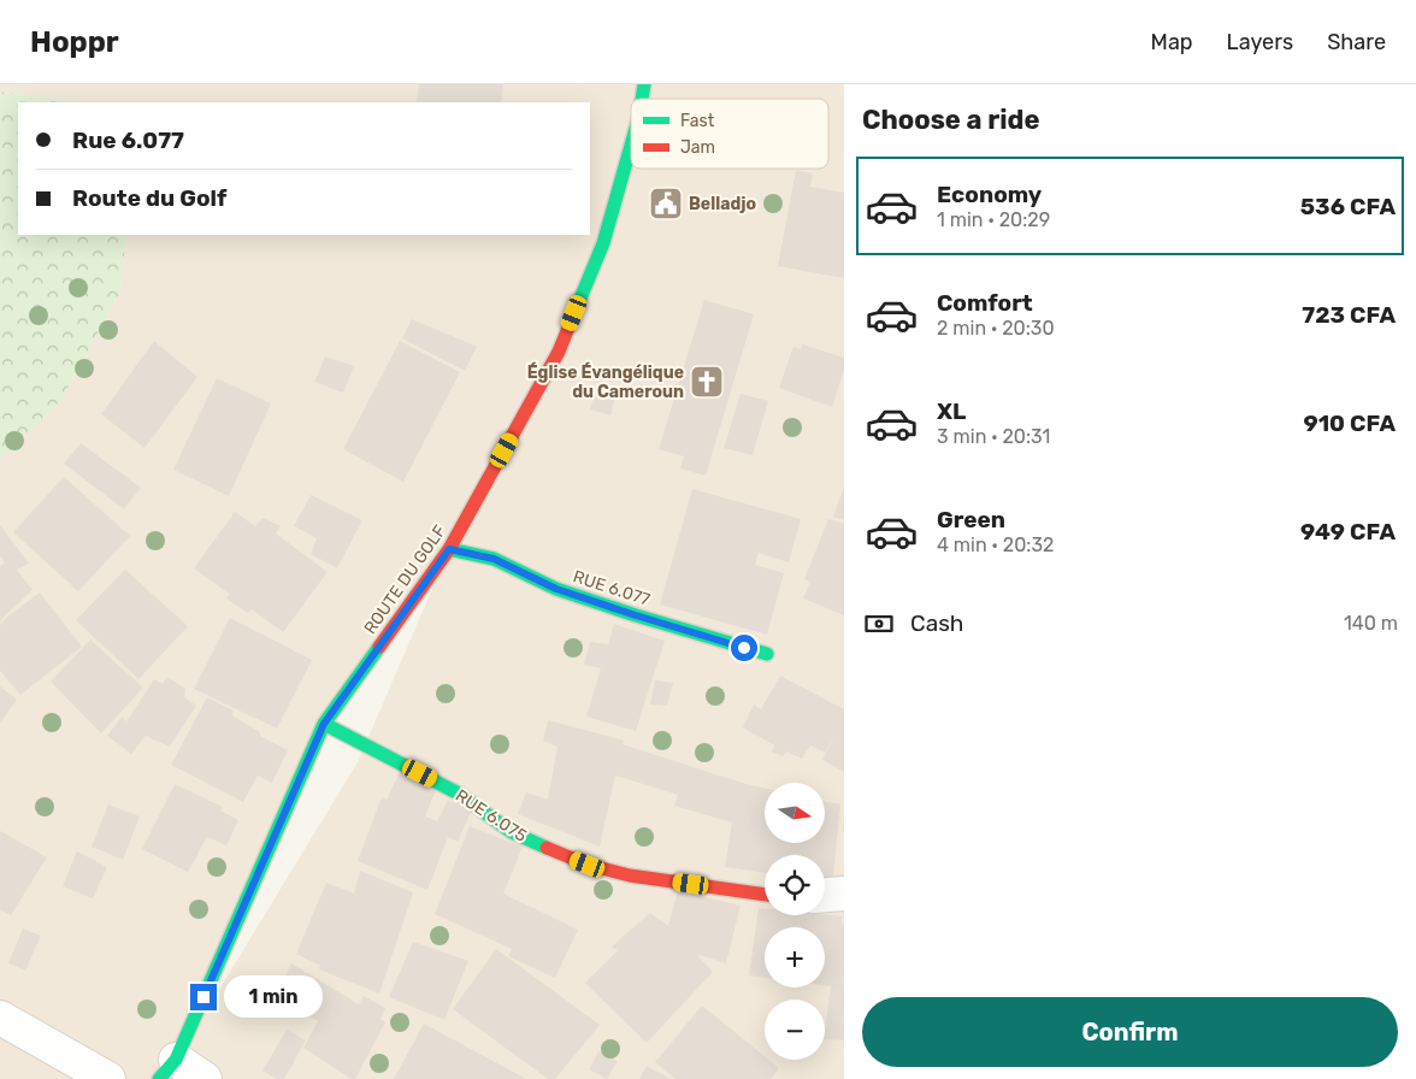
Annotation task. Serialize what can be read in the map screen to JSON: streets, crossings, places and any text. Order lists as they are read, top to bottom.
{
  "streets": {
    "main road": ["ROUTE DU GOLF", "RUE 6.077", "RUE 6.075"]
  },
  "crossings": [
    ["ROUTE DU GOLF", "RUE 6.077"],
    ["ROUTE DU GOLF", "RUE 6.075"]
  ],
  "places": {
    "public building": ["Belladjo"],
    "church": ["Église Évangélique du Cameroun"]
  },
  "legend": ["Fast", "Jam"],
  "north": "right",
  "page": {
    "header": "Hoppr",
    "nav": ["Map", "Layers", "Share"],
    "heading": "Choose a ride",
    "banner": ["Rue 6.077", "Route du Golf"],
    "list": [
      {
        "name": "Economy",
        "note": "1 min · 20:29",
        "value": "536 CFA"
      },
      {
        "name": "Comfort",
        "note": "2 min · 20:30",
        "value": "723 CFA"
      },
      {
        "name": "XL",
        "note": "3 min · 20:31",
        "value": "910 CFA"
      },
      {
        "name": "Green",
        "note": "4 min · 20:32",
        "value": "949 CFA"
      }
    ],
    "pay": ["Cash", "140 m"],
    "map_buttons": ["+", "−"],
    "bubble": "1 min",
    "buttons": "Confirm"
  }
}
